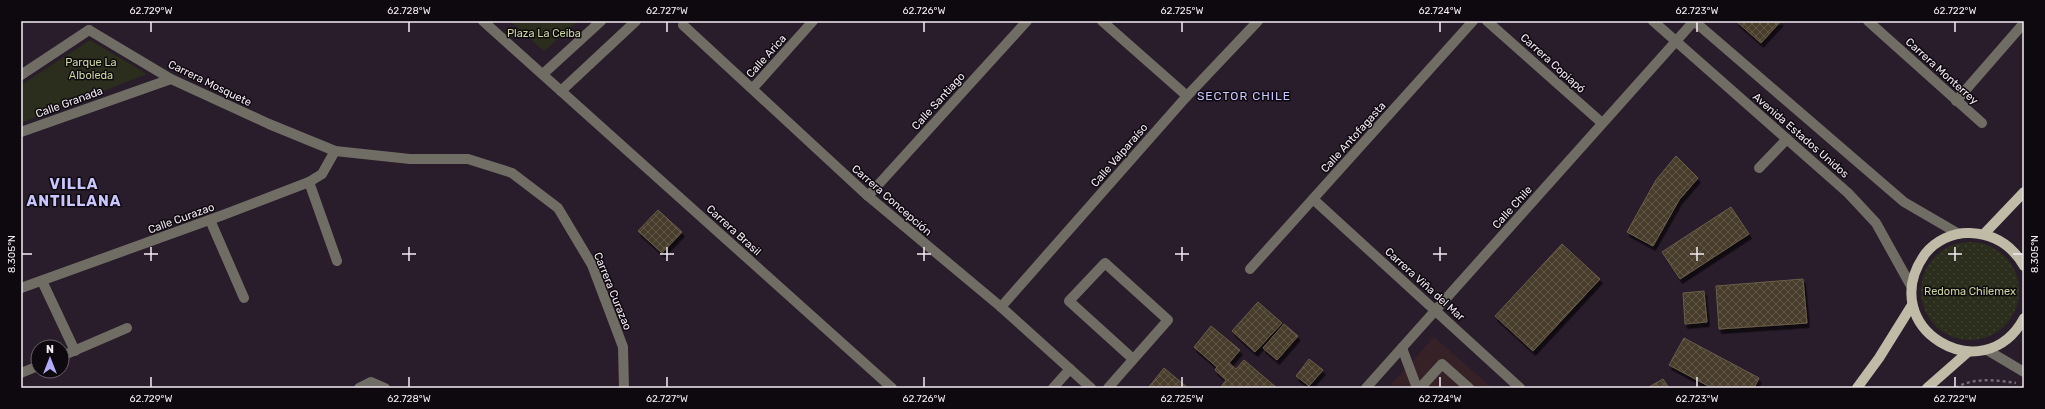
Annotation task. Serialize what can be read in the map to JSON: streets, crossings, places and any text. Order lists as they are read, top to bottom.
{
  "streets": {
    "street": [
      "Calle Arica",
      "Carrera Copiapó",
      "Carrera Monterrey",
      "Carrera Mosquete",
      "Calle Santiago",
      "Calle Granada",
      "Avenida Estados Unidos",
      "Calle Antofagasta",
      "Calle Valparaíso",
      "Carrera Concepción",
      "Calle Chile",
      "Calle Curazao",
      "Carrera Brasil",
      "Carrera Viña del Mar",
      "Carrera Curazao"
    ]
  },
  "crossings": [
    ["Calle Arica", "Carrera Concepción"],
    ["Carrera Copiapó", "Calle Chile"],
    ["Carrera Mosquete", "Calle Granada"],
    ["Carrera Mosquete", "Calle Curazao"],
    ["Carrera Mosquete", "Carrera Curazao"],
    ["Calle Santiago", "Carrera Concepción"],
    ["Avenida Estados Unidos", "Calle Chile"],
    ["Calle Antofagasta", "Carrera Viña del Mar"],
    ["Calle Valparaíso", "Carrera Concepción"],
    ["Calle Chile", "Carrera Viña del Mar"],
    ["Calle Curazao", "Carrera Curazao"]
  ],
  "districts": ["SECTOR CHILE", "VILLA ANTILLANA"],
  "parks": ["Plaza La Ceiba", "Parque La Alboleda", "Redoma Chilemex"],
  "north": "top",
  "coordinates": [
    "62.729°W",
    "62.728°W",
    "62.727°W",
    "62.726°W",
    "62.725°W",
    "62.724°W",
    "62.723°W",
    "62.722°W",
    "8.305°N"
  ]
}
